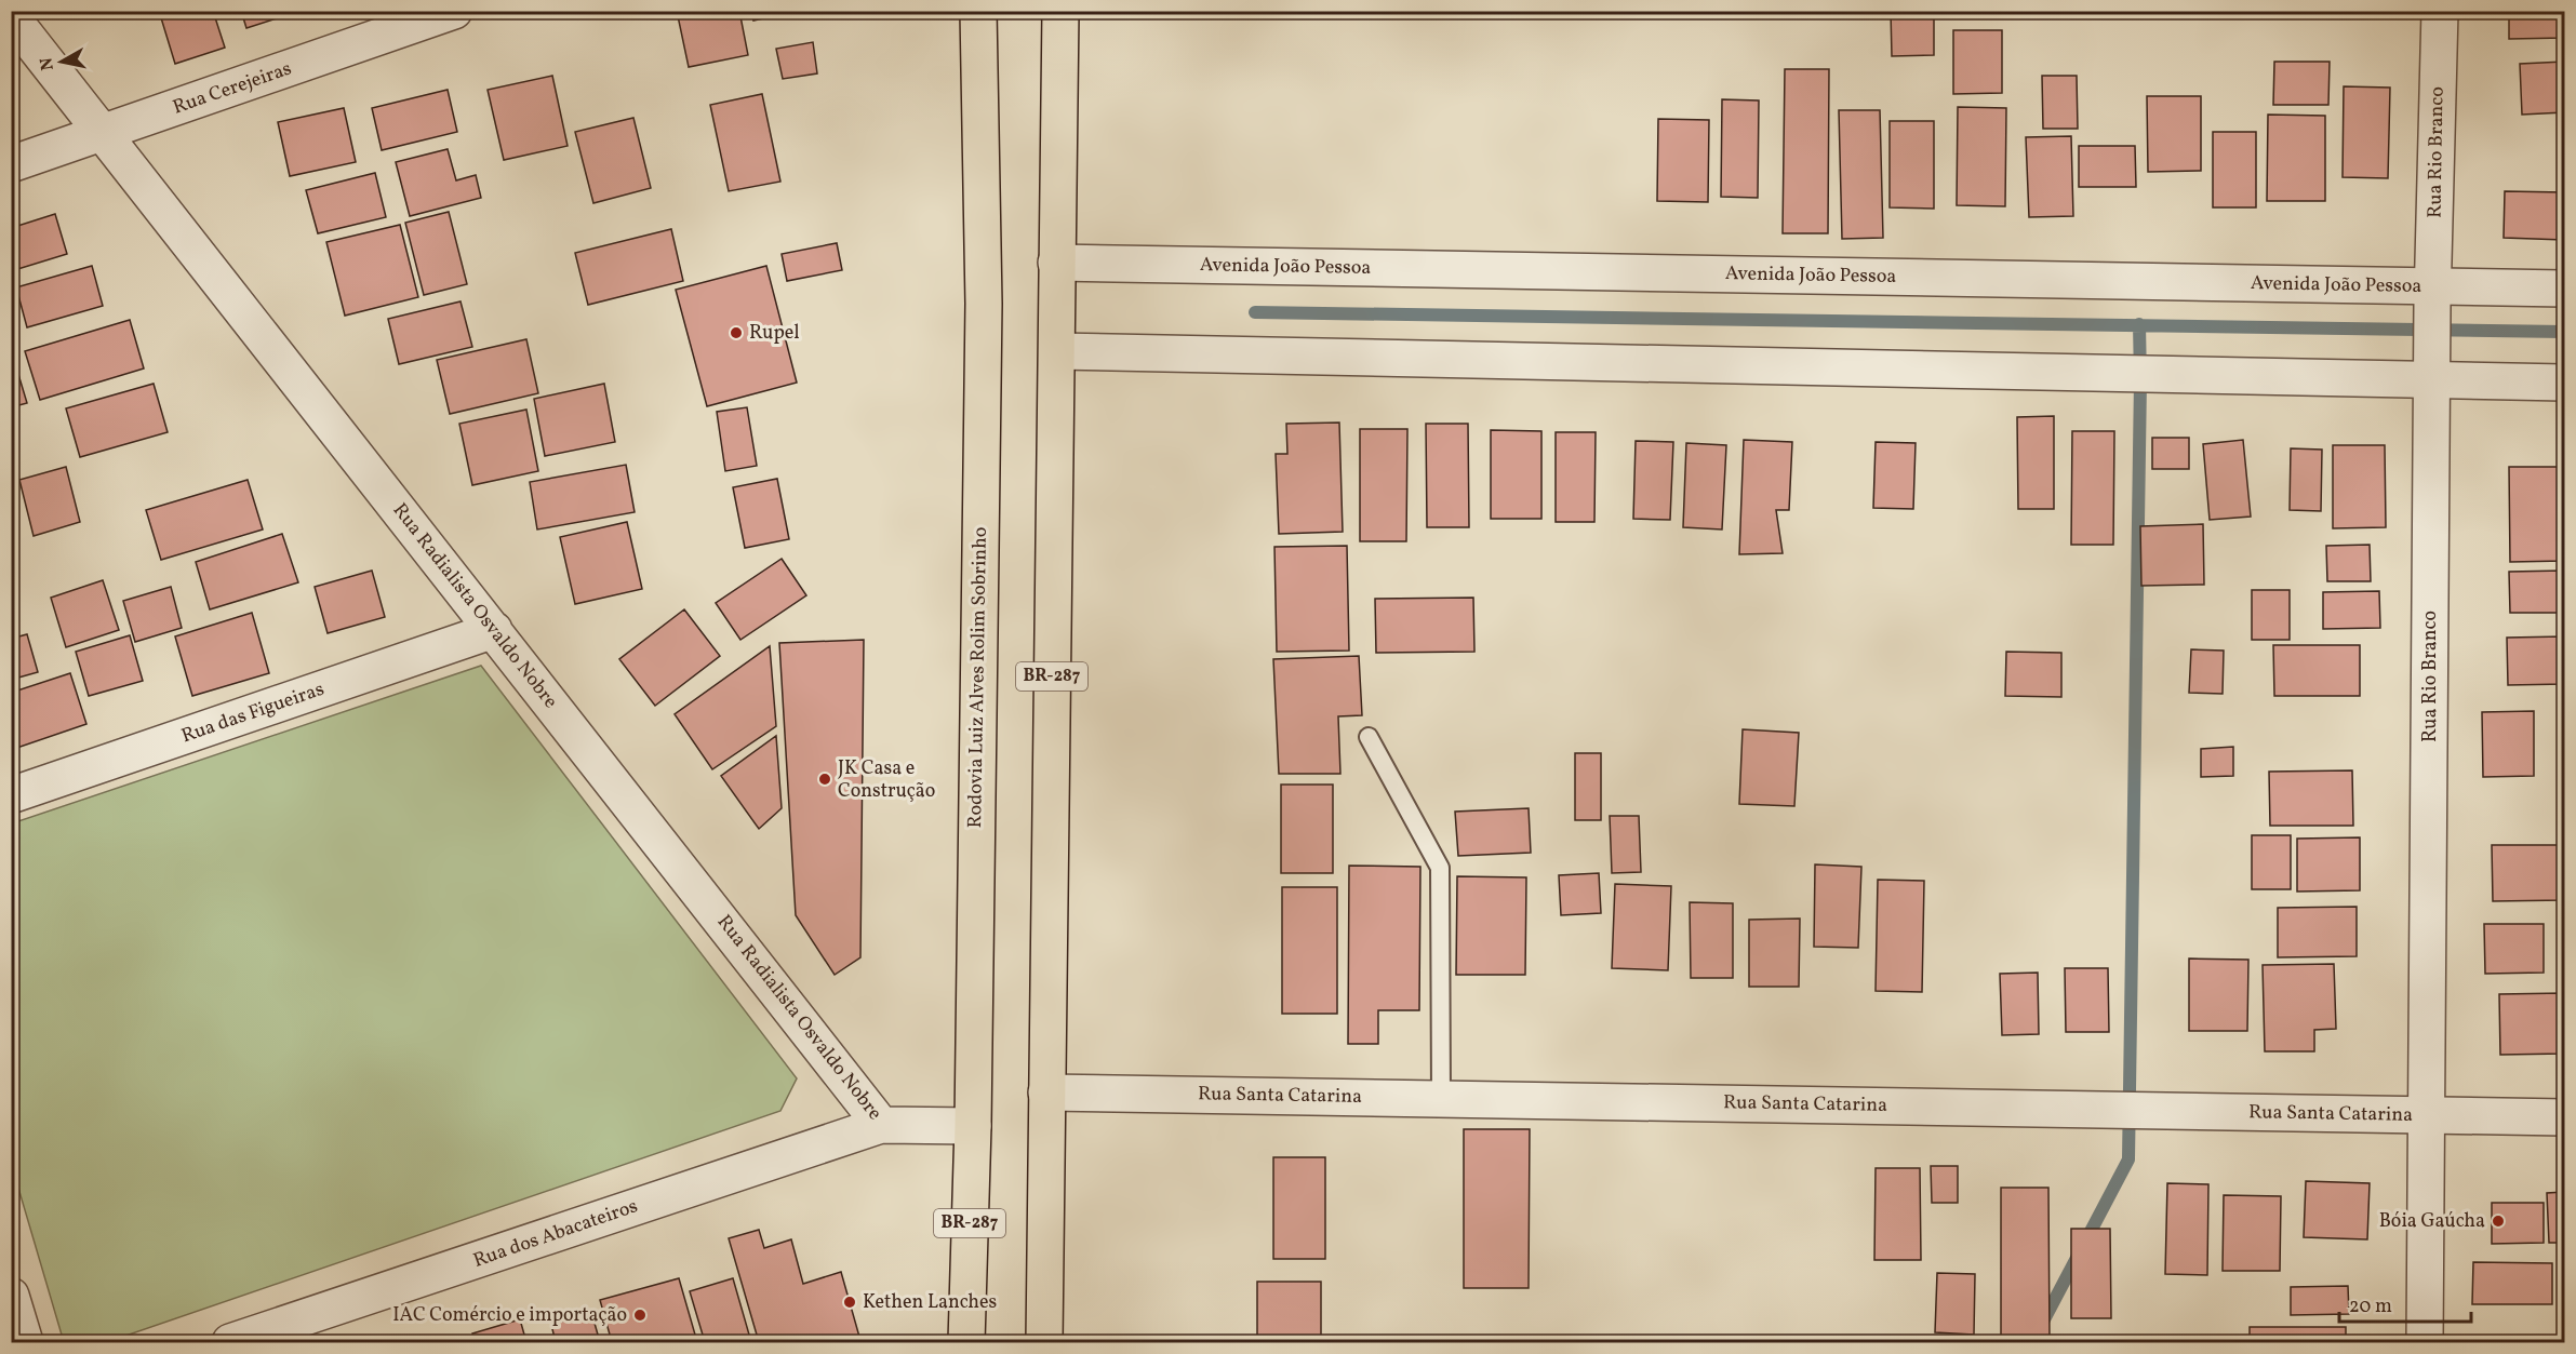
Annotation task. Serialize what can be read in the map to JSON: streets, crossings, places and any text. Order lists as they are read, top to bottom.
{
  "streets": {
    "highway": ["BR-287", "Rodovia Luiz Alves Rolim Sobrinho"],
    "street": [
      "Rua Cerejeiras",
      "Rua Rio Branco",
      "Avenida João Pessoa",
      "Rua Radialista Osvaldo Nobre",
      "Rua das Figueiras",
      "Rua Santa Catarina",
      "Rua dos Abacateiros"
    ]
  },
  "crossings": [
    ["Rua Cerejeiras", "Rua Radialista Osvaldo Nobre"],
    ["Rua Rio Branco", "Avenida João Pessoa"],
    ["Rua Rio Branco", "Rua Santa Catarina"],
    ["Avenida João Pessoa", "BR-287"],
    ["Rua Radialista Osvaldo Nobre", "Rodovia Luiz Alves Rolim Sobrinho"],
    ["Rua Radialista Osvaldo Nobre", "Rua das Figueiras"],
    ["Rua Radialista Osvaldo Nobre", "Rua dos Abacateiros"],
    ["BR-287", "Rua Santa Catarina"]
  ],
  "places": [
    "Rupel",
    "JK Casa e Construção",
    "Bóia Gaúcha",
    "Kethen Lanches",
    "IAC Comércio e importação"
  ],
  "scale_bar": "20 m",
  "north": "left"
}
